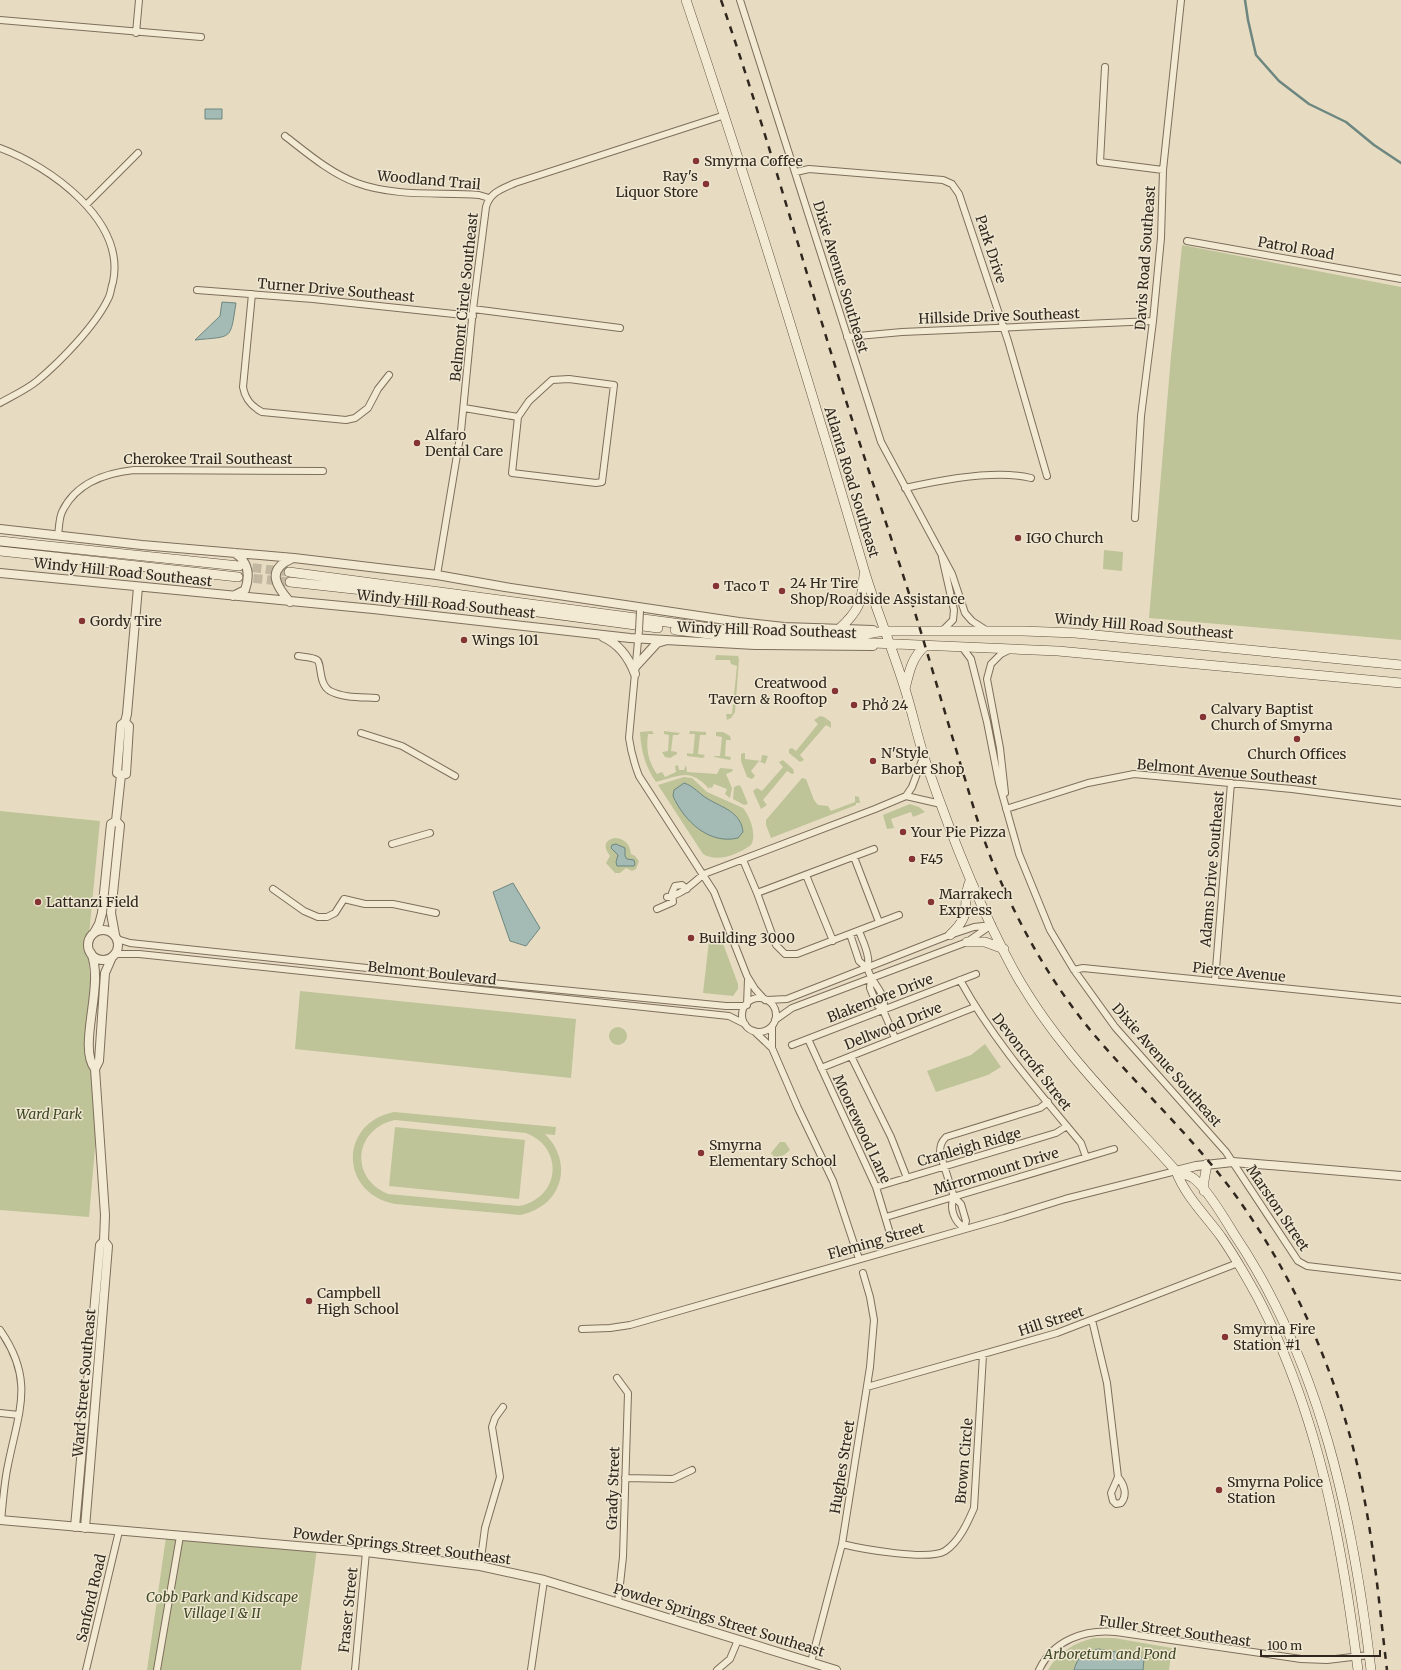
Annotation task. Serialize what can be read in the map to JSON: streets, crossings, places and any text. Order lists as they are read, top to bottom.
{
  "streets": {
    "main road": ["Atlanta Road Southeast", "Windy Hill Road Southeast"],
    "street": [
      "Woodland Trail",
      "Patrol Road",
      "Park Drive",
      "Davis Road Southeast",
      "Dixie Avenue Southeast",
      "Turner Drive Southeast",
      "Belmont Circle Southeast",
      "Hillside Drive Southeast",
      "Cherokee Trail Southeast",
      "Belmont Avenue Southeast",
      "Adams Drive Southeast",
      "Pierce Avenue",
      "Belmont Boulevard",
      "Blakemore Drive",
      "Dellwood Drive",
      "Devoncroft Street",
      "Moorewood Lane",
      "Cranleigh Ridge",
      "Mirrormount Drive",
      "Marston Street",
      "Fleming Street",
      "Hill Street",
      "Ward Street Southeast",
      "Brown Circle",
      "Hughes Street",
      "Grady Street",
      "Powder Springs Street Southeast",
      "Sanford Road",
      "Fraser Street",
      "Fuller Street Southeast"
    ]
  },
  "crossings": [
    ["Woodland Trail", "Belmont Circle Southeast"],
    ["Park Drive", "Dixie Avenue Southeast"],
    ["Park Drive", "Hillside Drive Southeast"],
    ["Davis Road Southeast", "Hillside Drive Southeast"],
    ["Dixie Avenue Southeast", "Hillside Drive Southeast"],
    ["Dixie Avenue Southeast", "Windy Hill Road Southeast"],
    ["Dixie Avenue Southeast", "Belmont Avenue Southeast"],
    ["Dixie Avenue Southeast", "Pierce Avenue"],
    ["Dixie Avenue Southeast", "Marston Street"],
    ["Turner Drive Southeast", "Belmont Circle Southeast"],
    ["Belmont Circle Southeast", "Atlanta Road Southeast"],
    ["Belmont Circle Southeast", "Windy Hill Road Southeast"],
    ["Cherokee Trail Southeast", "Windy Hill Road Southeast"],
    ["Atlanta Road Southeast", "Windy Hill Road Southeast"],
    ["Atlanta Road Southeast", "Fleming Street"],
    ["Atlanta Road Southeast", "Hill Street"],
    ["Atlanta Road Southeast", "Fuller Street Southeast"],
    ["Windy Hill Road Southeast", "Ward Street Southeast"],
    ["Belmont Avenue Southeast", "Adams Drive Southeast"],
    ["Adams Drive Southeast", "Pierce Avenue"],
    ["Belmont Boulevard", "Ward Street Southeast"],
    ["Blakemore Drive", "Devoncroft Street"],
    ["Blakemore Drive", "Moorewood Lane"],
    ["Dellwood Drive", "Devoncroft Street"],
    ["Dellwood Drive", "Moorewood Lane"],
    ["Devoncroft Street", "Cranleigh Ridge"],
    ["Devoncroft Street", "Mirrormount Drive"],
    ["Moorewood Lane", "Cranleigh Ridge"],
    ["Moorewood Lane", "Mirrormount Drive"],
    ["Hill Street", "Brown Circle"],
    ["Hill Street", "Hughes Street"],
    ["Ward Street Southeast", "Powder Springs Street Southeast"],
    ["Brown Circle", "Hughes Street"],
    ["Hughes Street", "Powder Springs Street Southeast"],
    ["Grady Street", "Powder Springs Street Southeast"],
    ["Powder Springs Street Southeast", "Sanford Road"],
    ["Powder Springs Street Southeast", "Fraser Street"]
  ],
  "parks": ["Ward Park", "Cobb Park and Kidscape Village I & II", "Arboretum and Pond"],
  "places": [
    "Smyrna Coffee",
    "Ray's Liquor Store",
    "Alfaro Dental Care",
    "IGO Church",
    "Taco T",
    "24 Hr Tire Shop/Roadside Assistance",
    "Gordy Tire",
    "Wings 101",
    "Creatwood Tavern & Rooftop",
    "Phở 24",
    "Calvary Baptist Church of Smyrna",
    "Church Offices",
    "N'Style Barber Shop",
    "Your Pie Pizza",
    "F45",
    "Lattanzi Field",
    "Marrakech Express",
    "Building 3000",
    "Smyrna Elementary School",
    "Campbell High School",
    "Smyrna Fire Station #1",
    "Smyrna Police Station"
  ],
  "scale_bar": "100 m"
}
